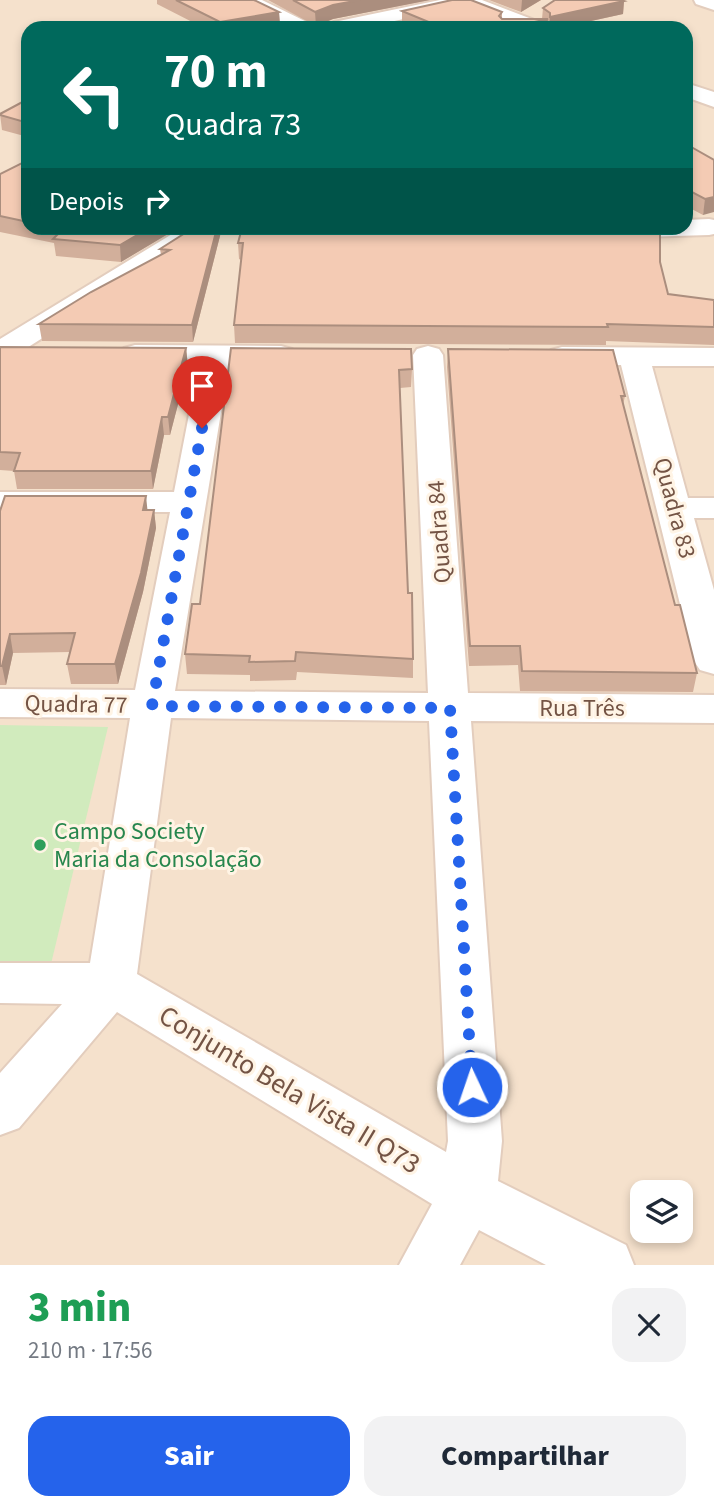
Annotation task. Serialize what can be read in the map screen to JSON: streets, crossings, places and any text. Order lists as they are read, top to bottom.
{
  "streets": {
    "street": [
      "Quadra 83",
      "Quadra 84",
      "Quadra 77",
      "Rua Três",
      "Conjunto Bela Vista II Q73"
    ]
  },
  "crossings": [
    ["Quadra 84", "Quadra 77"],
    ["Quadra 84", "Rua Três"],
    ["Quadra 84", "Conjunto Bela Vista II Q73"],
    ["Quadra 77", "Rua Três"]
  ],
  "places": ["Campo Society Maria da Consolação"],
  "page": {
    "turn": ["70 m", "Quadra 73"],
    "then": "Depois",
    "heading": ["3 min", "210 m · 17:56"],
    "buttons": ["Sair", "Compartilhar"]
  }
}
